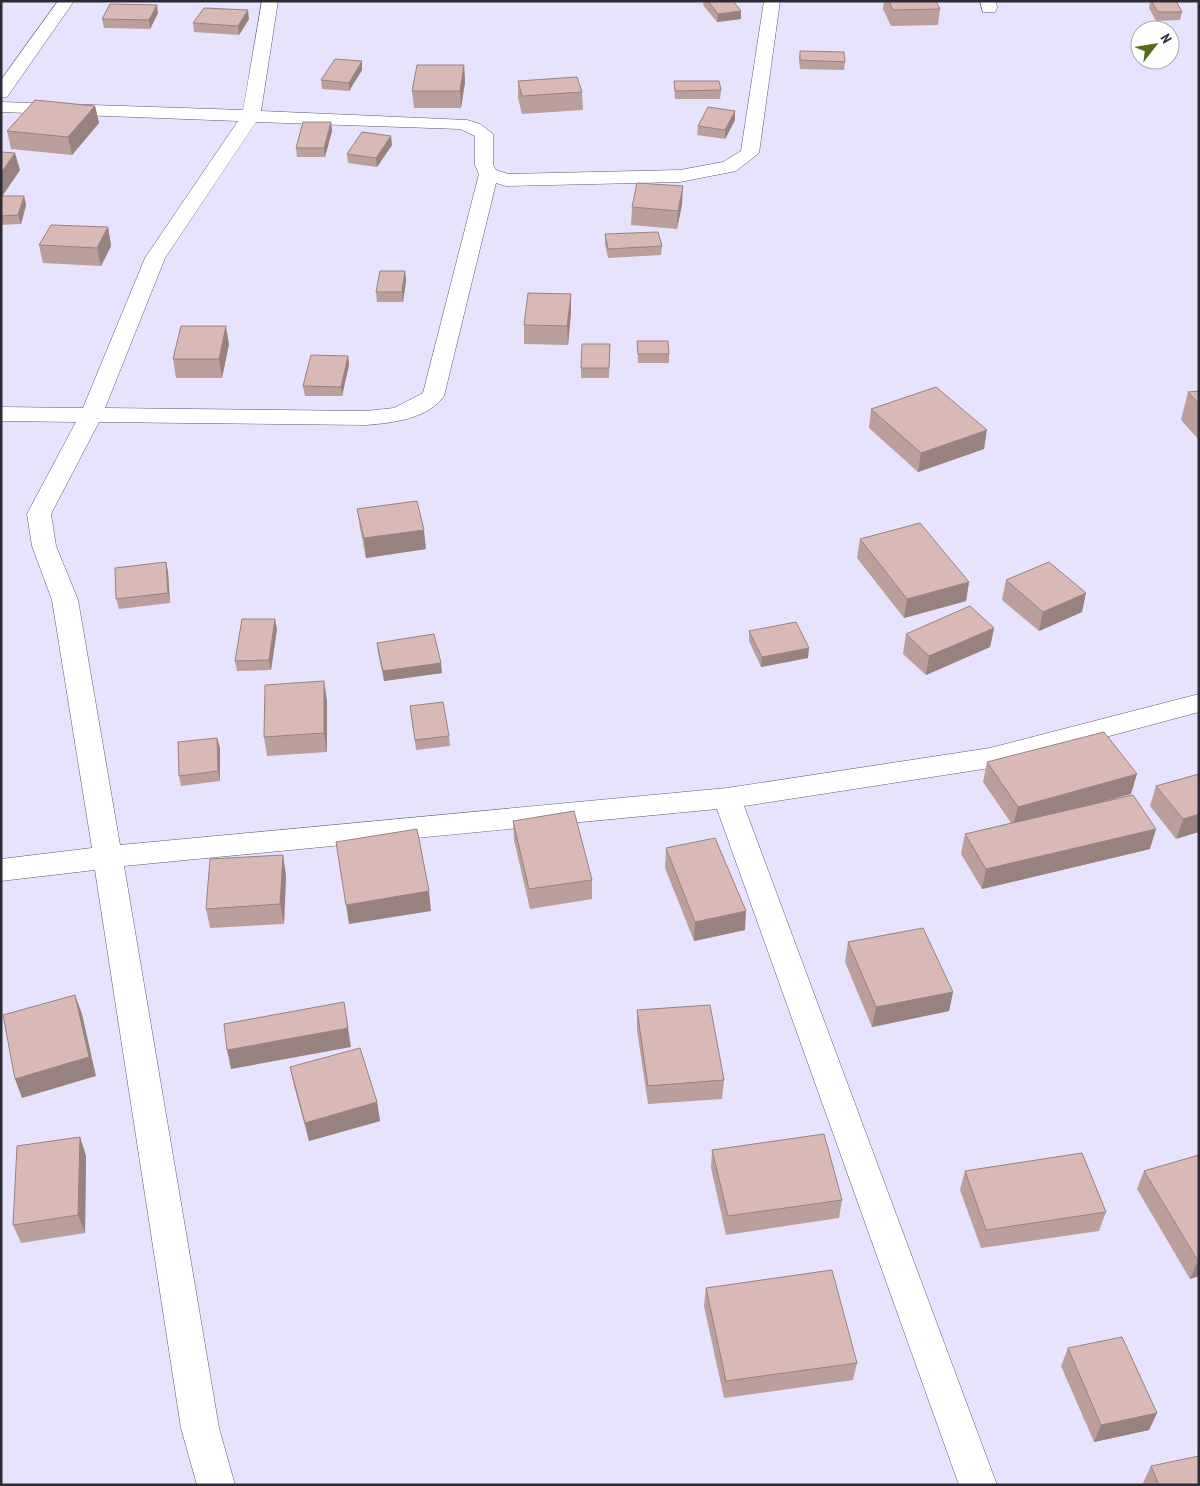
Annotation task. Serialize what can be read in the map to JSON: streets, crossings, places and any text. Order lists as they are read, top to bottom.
{
  "north": "top right"
}
